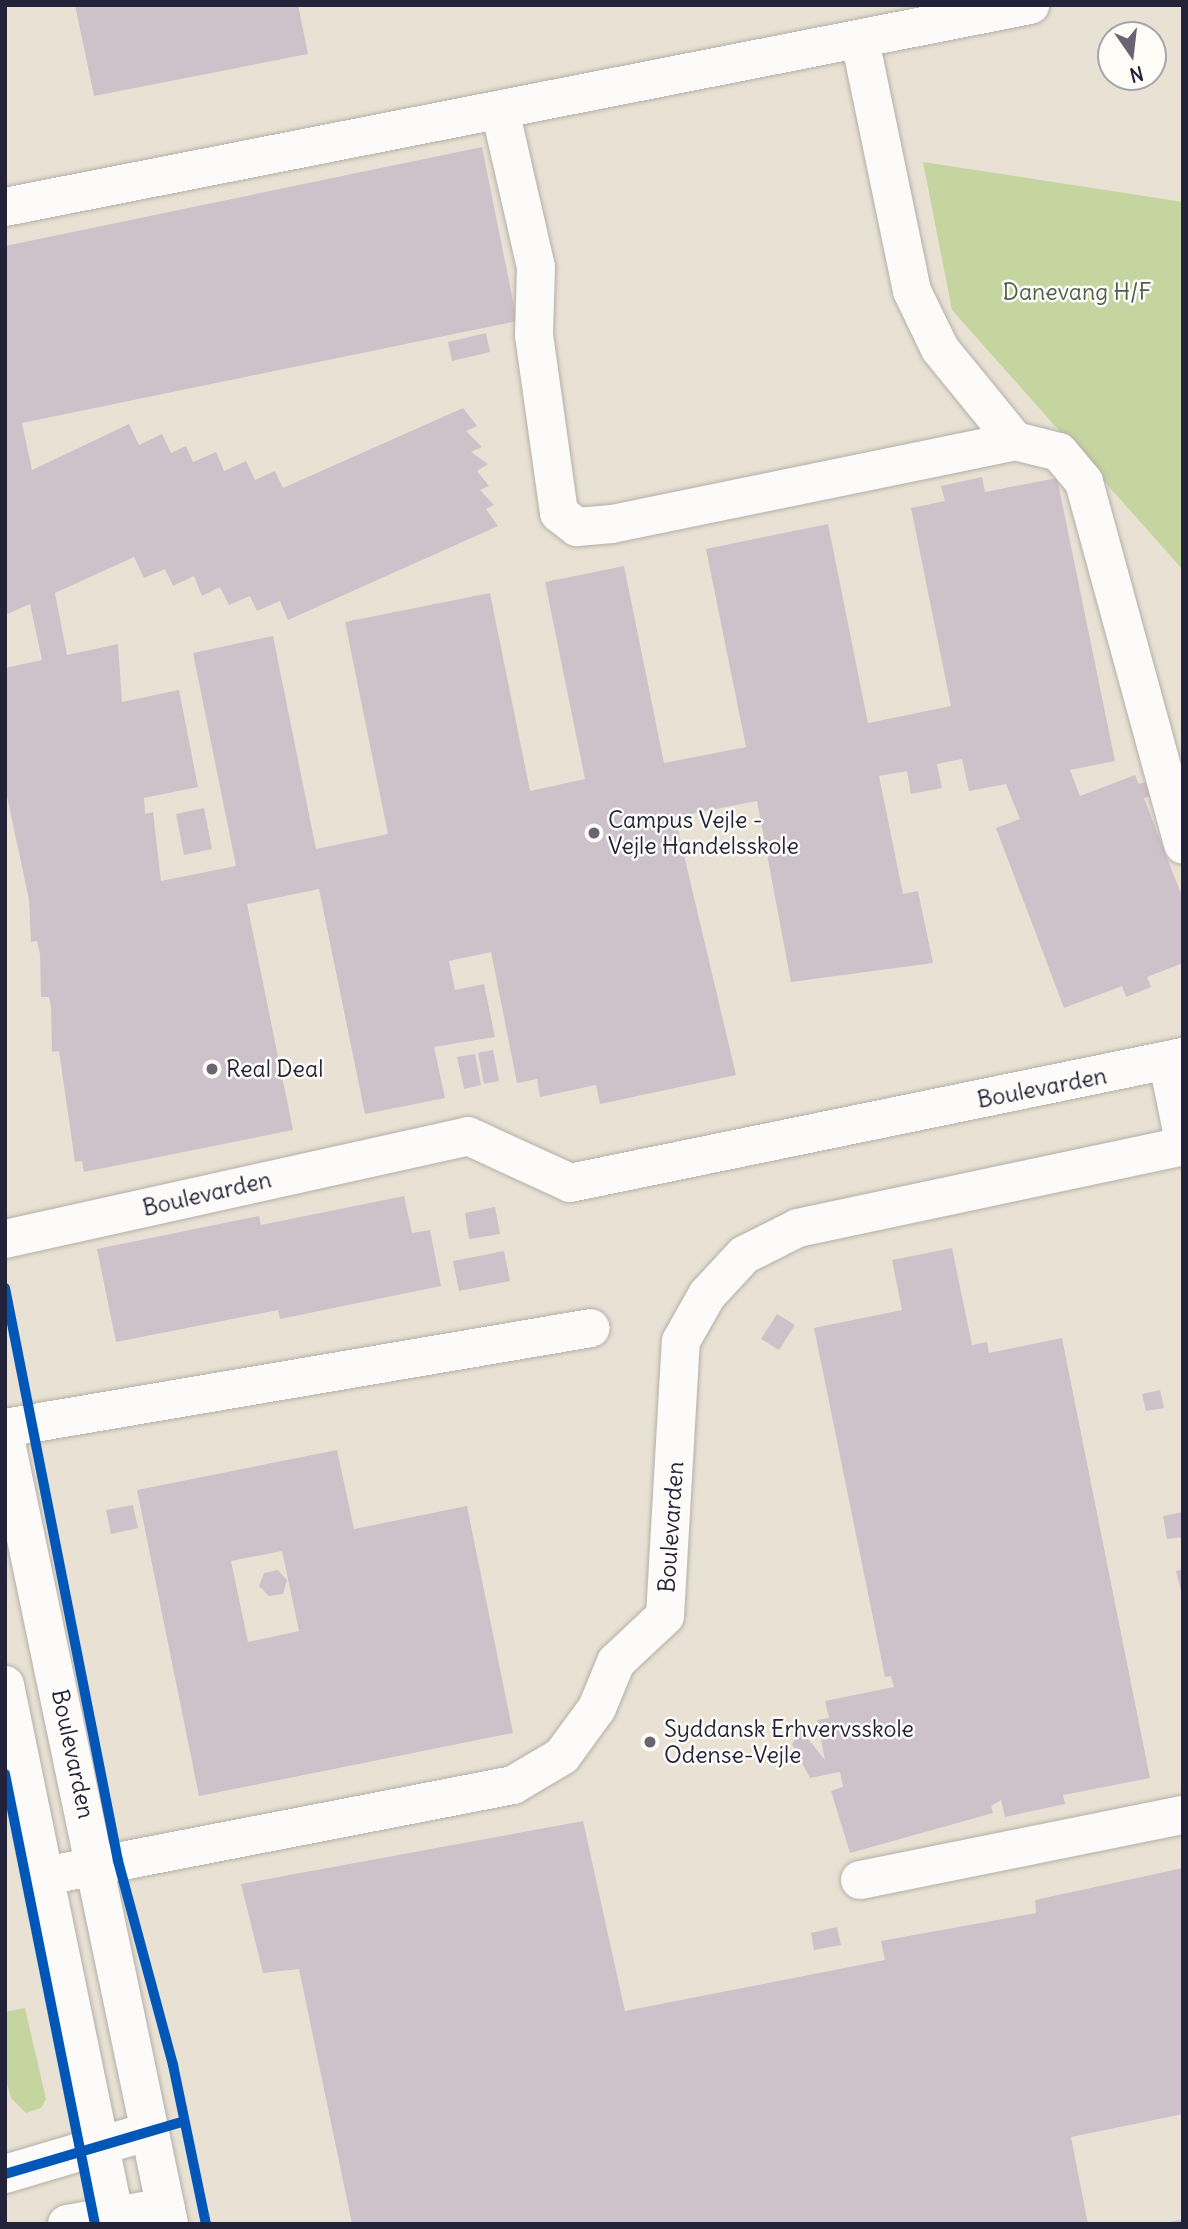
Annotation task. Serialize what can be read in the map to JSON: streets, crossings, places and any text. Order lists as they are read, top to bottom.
{
  "streets": {
    "main road": ["Boulevarden"]
  },
  "parks": ["Danevang H/F"],
  "places": ["Campus Vejle - Vejle Handelsskole", "Real Deal", "Syddansk Erhvervsskole Odense-Vejle"],
  "north": "bottom"
}
